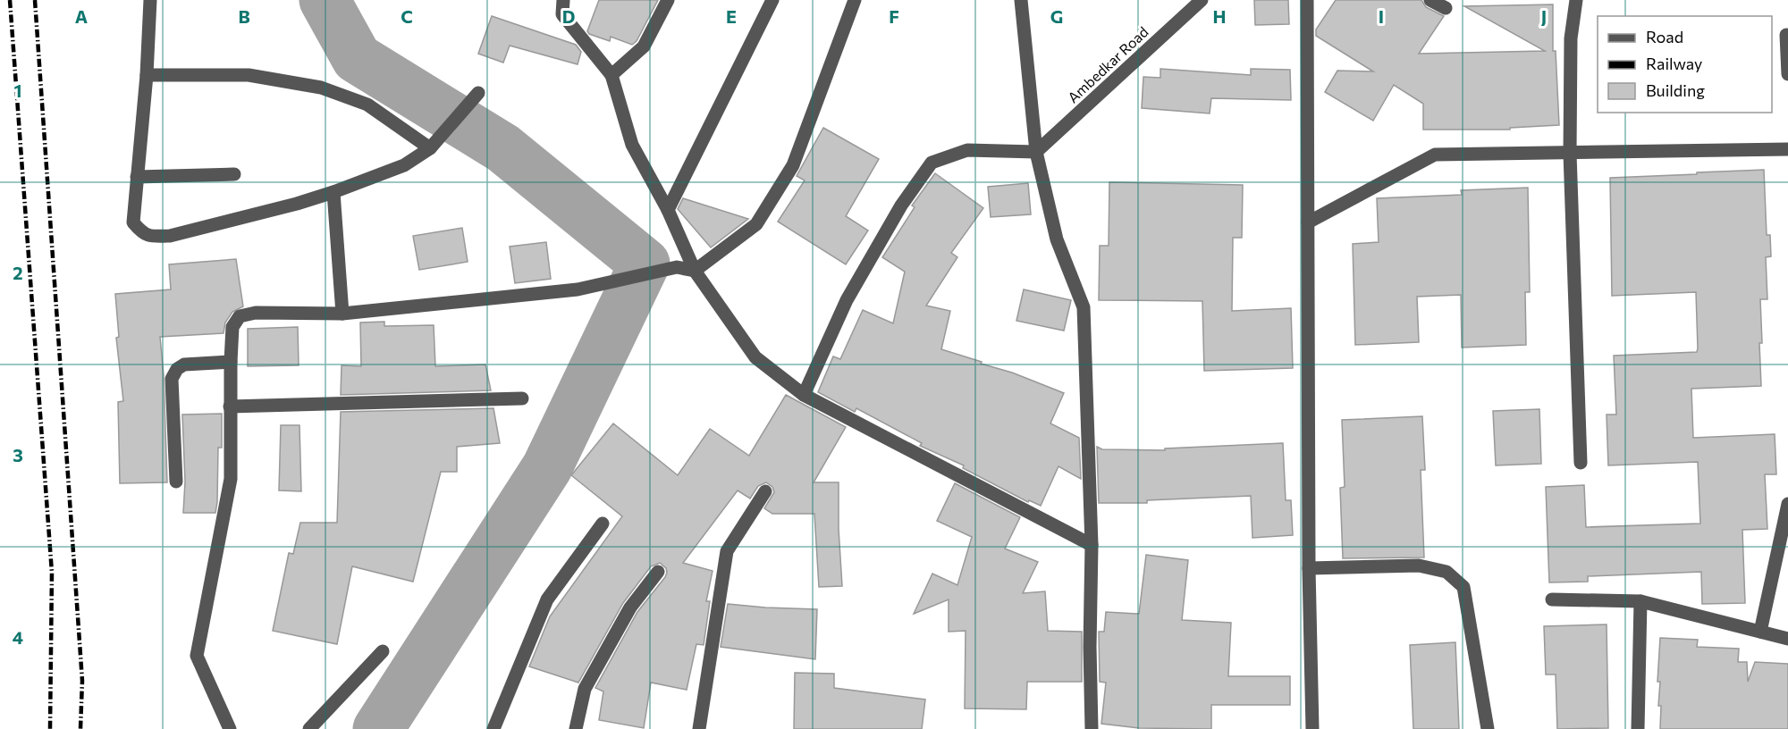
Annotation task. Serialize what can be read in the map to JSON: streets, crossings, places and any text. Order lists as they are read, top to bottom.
{
  "streets": {
    "street": ["Ambedkar Road"]
  },
  "legend": ["Road", "Railway", "Building"],
  "grid": {
    "columns": [
      "A",
      "B",
      "C",
      "D",
      "E",
      "F",
      "G",
      "H",
      "I",
      "J"
    ],
    "rows": [
      "1",
      "2",
      "3",
      "4"
    ]
  }
}
